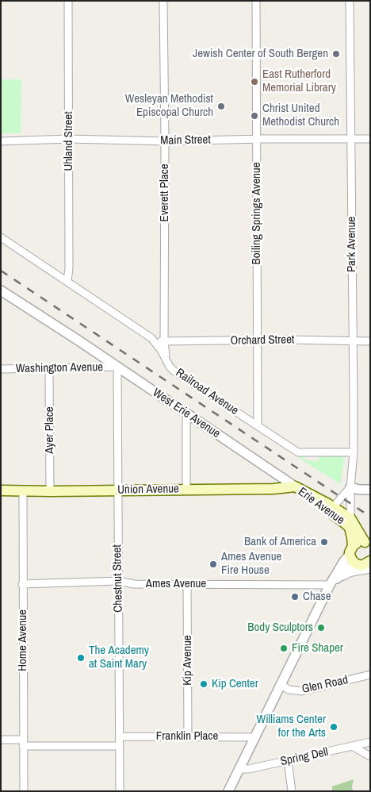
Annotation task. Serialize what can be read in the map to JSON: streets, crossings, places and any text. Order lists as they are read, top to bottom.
{
  "streets": {
    "main road": ["West Erie Avenue", "Union Avenue", "Erie Avenue"],
    "street": [
      "Main Street",
      "Uhland Street",
      "Everett Place",
      "Boiling Springs Avenue",
      "Park Avenue",
      "Orchard Street",
      "Washington Avenue",
      "Railroad Avenue",
      "Ayer Place",
      "Chestnut Street",
      "Ames Avenue",
      "Home Avenue",
      "Kip Avenue",
      "Glen Road",
      "Franklin Place",
      "Spring Dell"
    ]
  },
  "crossings": [
    ["Main Street", "Uhland Street"],
    ["Main Street", "Everett Place"],
    ["Main Street", "Boiling Springs Avenue"],
    ["Main Street", "Park Avenue"],
    ["Uhland Street", "Railroad Avenue"],
    ["Everett Place", "Orchard Street"],
    ["Everett Place", "Railroad Avenue"],
    ["Boiling Springs Avenue", "Orchard Street"],
    ["Boiling Springs Avenue", "Railroad Avenue"],
    ["Park Avenue", "Orchard Street"],
    ["Park Avenue", "Railroad Avenue"],
    ["Park Avenue", "West Erie Avenue"],
    ["Park Avenue", "Erie Avenue"],
    ["Orchard Street", "Railroad Avenue"],
    ["Washington Avenue", "West Erie Avenue"],
    ["Washington Avenue", "Ayer Place"],
    ["Washington Avenue", "Chestnut Street"],
    ["West Erie Avenue", "Union Avenue"],
    ["West Erie Avenue", "Erie Avenue"],
    ["West Erie Avenue", "Chestnut Street"],
    ["Ayer Place", "Union Avenue"],
    ["Union Avenue", "Erie Avenue"],
    ["Union Avenue", "Chestnut Street"],
    ["Union Avenue", "Home Avenue"],
    ["Chestnut Street", "Ames Avenue"],
    ["Chestnut Street", "Franklin Place"],
    ["Ames Avenue", "Home Avenue"],
    ["Ames Avenue", "Kip Avenue"],
    ["Kip Avenue", "Franklin Place"]
  ],
  "places": [
    "Jewish Center of South Bergen",
    "East Rutherford Memorial Library",
    "Wesleyan Methodist Episcopal Church",
    "Christ United Methodist Church",
    "Bank of America",
    "Ames Avenue Fire House",
    "Chase",
    "Body Sculptors",
    "Fire Shaper",
    "The Academy at Saint Mary",
    "Kip Center",
    "Williams Center for the Arts"
  ]
}
